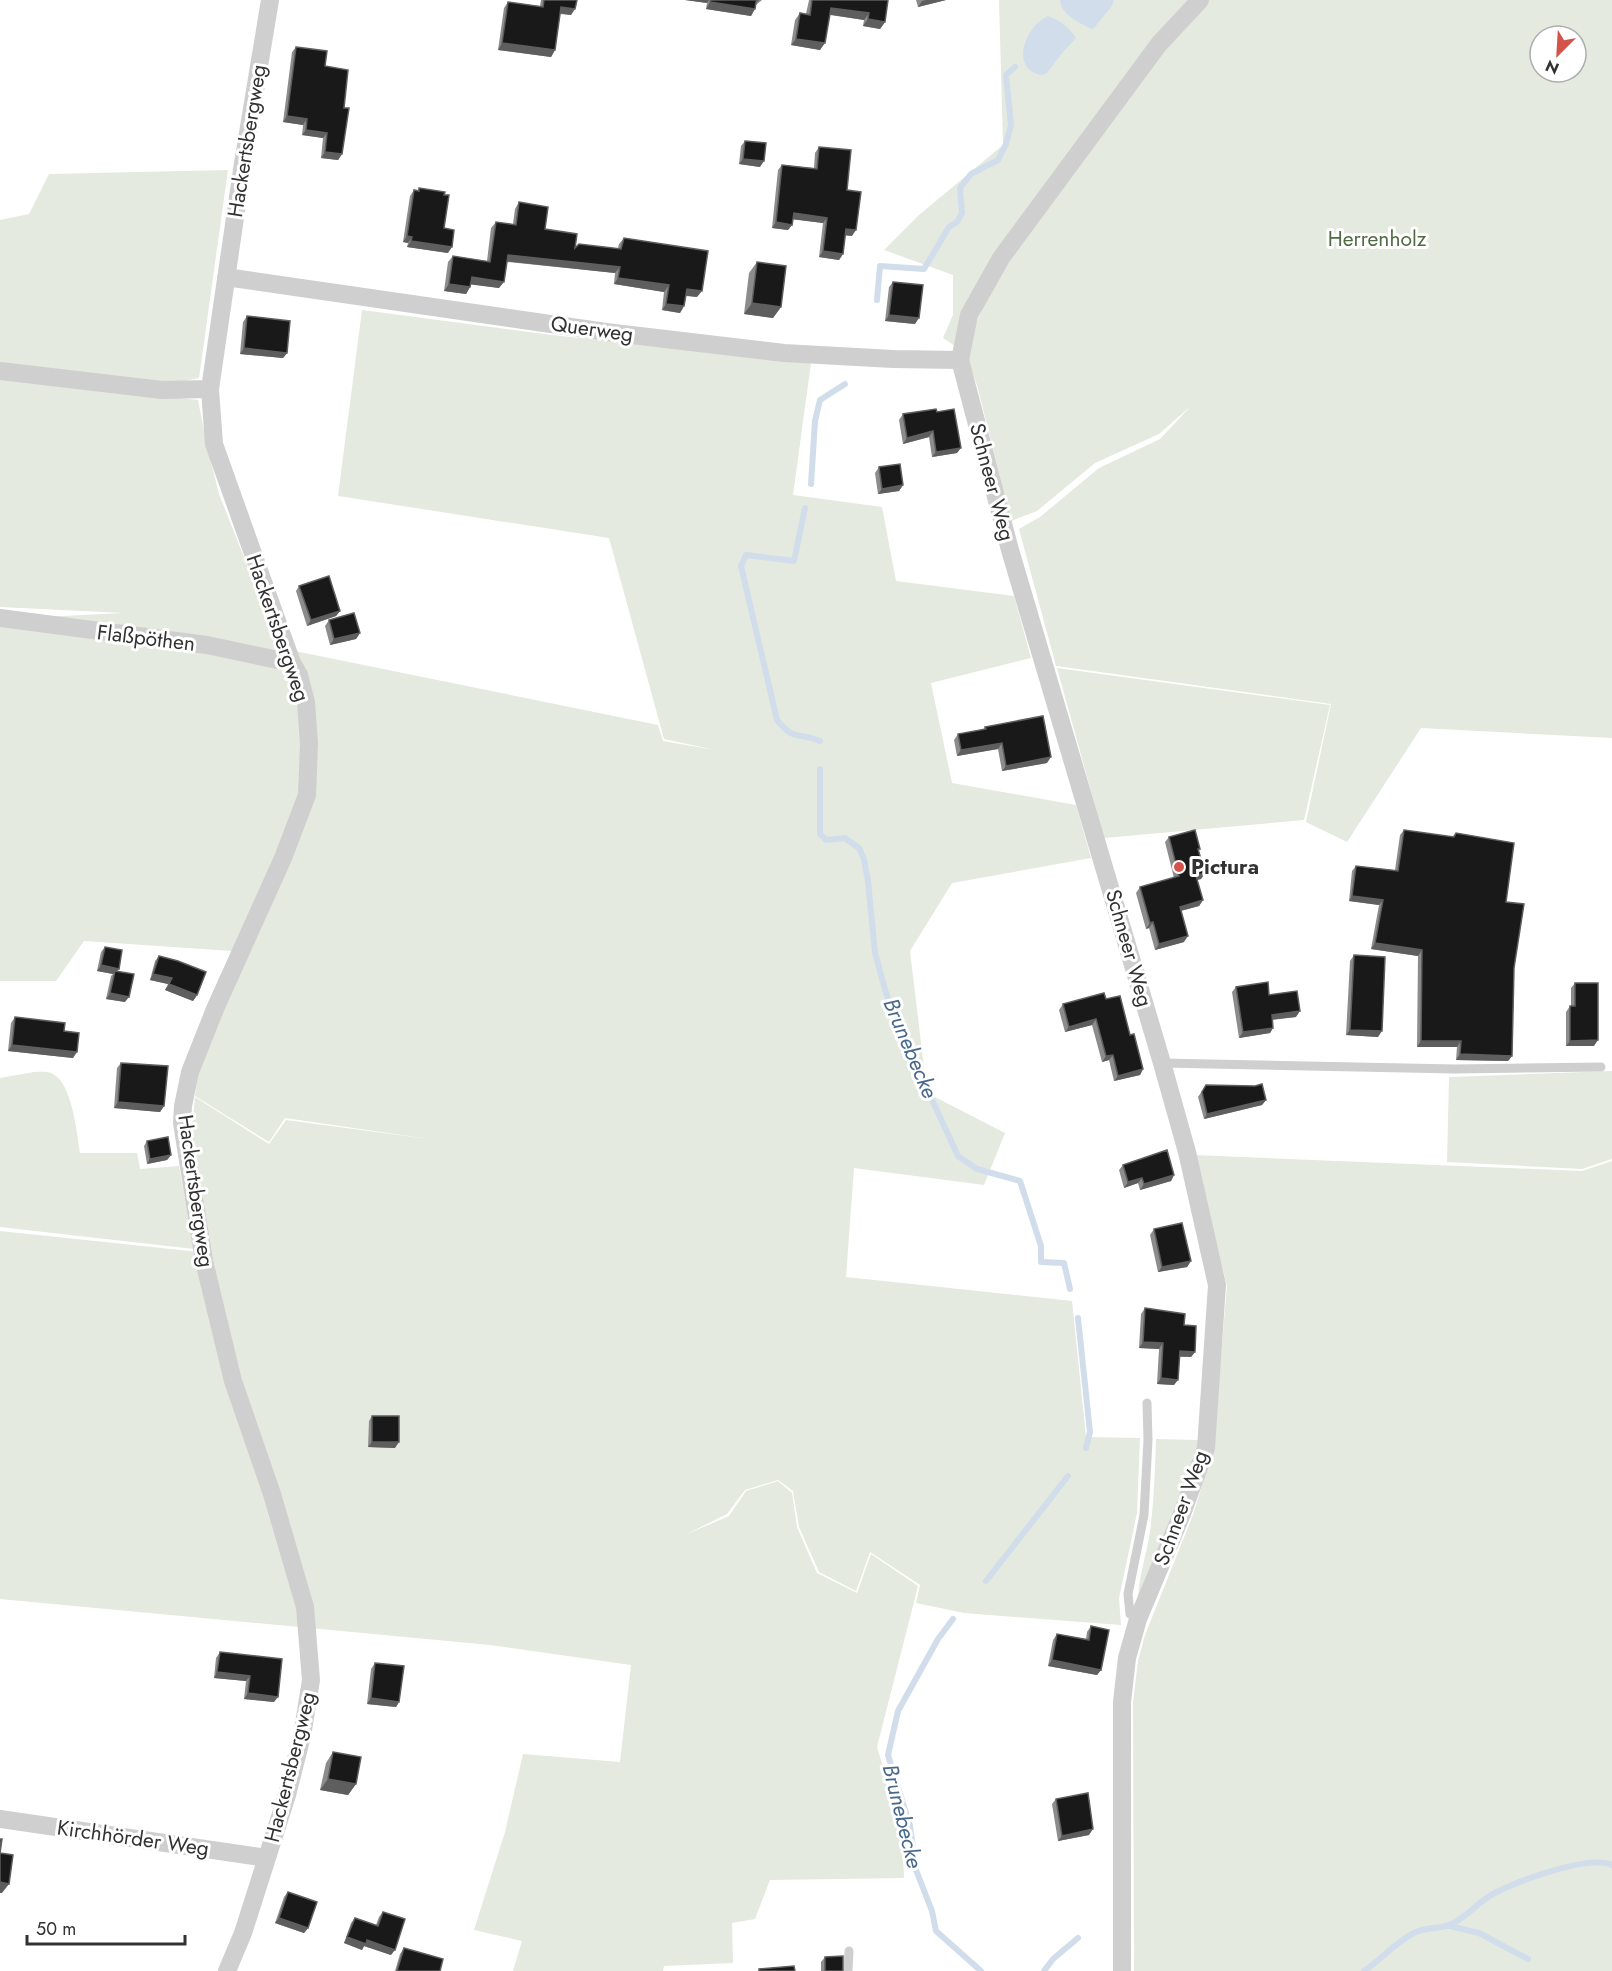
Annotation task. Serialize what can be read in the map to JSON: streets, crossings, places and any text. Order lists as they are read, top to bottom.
{
  "streets": {
    "street": [
      "Hackertsbergweg",
      "Querweg",
      "Schneer Weg",
      "Flaßpöthen",
      "Kirchhörder Weg"
    ]
  },
  "crossings": [
    ["Hackertsbergweg", "Querweg"],
    ["Hackertsbergweg", "Flaßpöthen"],
    ["Hackertsbergweg", "Kirchhörder Weg"],
    ["Querweg", "Schneer Weg"]
  ],
  "water": ["Brunebecke"],
  "parks": ["Herrenholz"],
  "places": ["Pictura"],
  "scale_bar": "50 m",
  "north": "bottom left"
}
